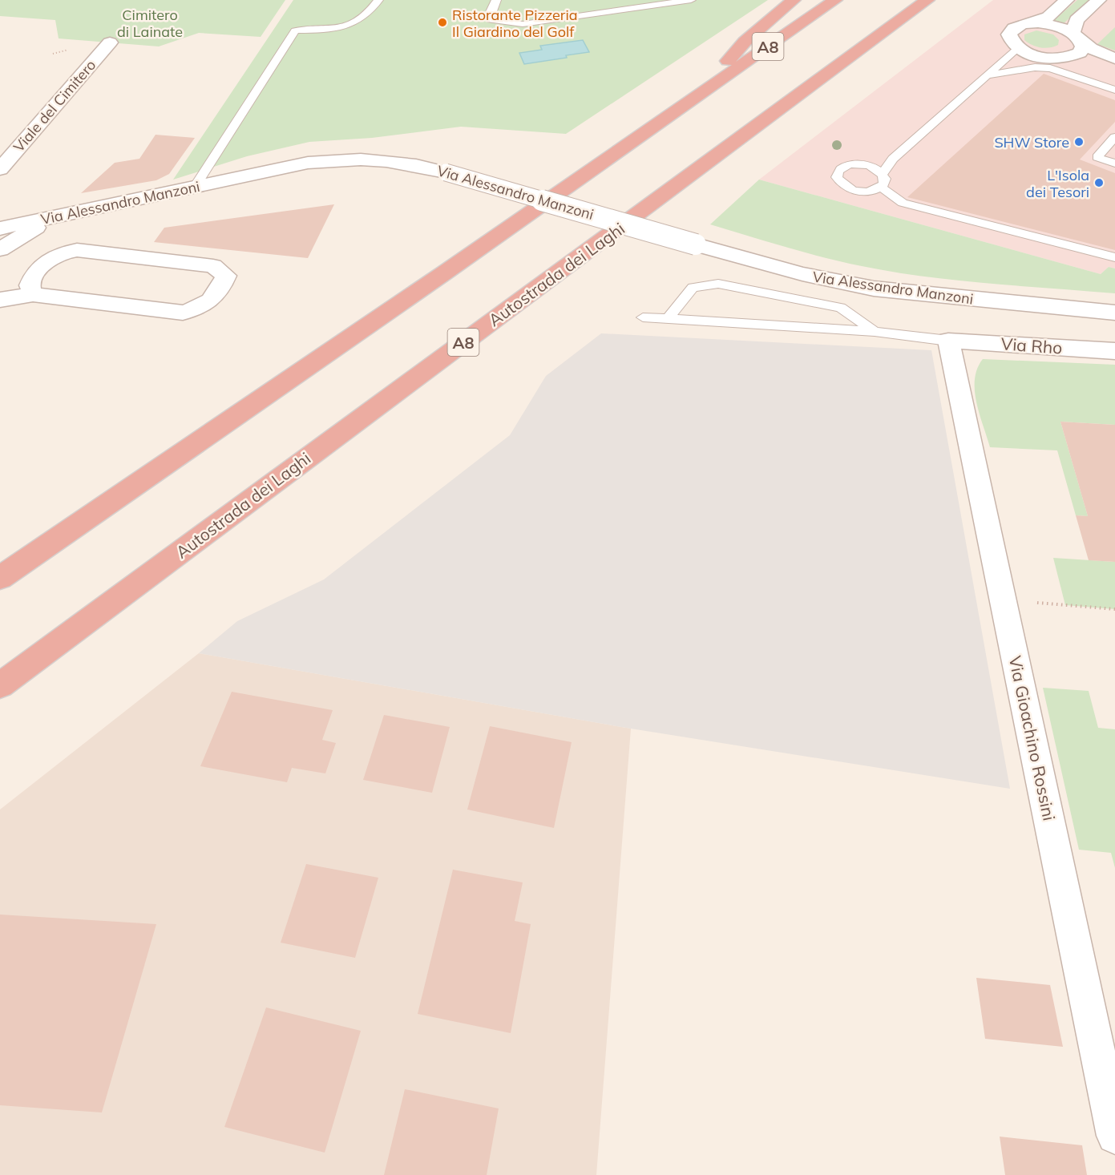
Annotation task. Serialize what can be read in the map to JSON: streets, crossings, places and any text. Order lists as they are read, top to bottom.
{
  "streets": {
    "highway": ["A8", "Autostrada dei Laghi"],
    "street": [
      "Viale del Cimitero",
      "Via Alessandro Manzoni",
      "Via Rho",
      "Via Gioachino Rossini"
    ]
  },
  "crossings": [
    ["Via Rho", "Via Gioachino Rossini"]
  ],
  "parks": ["Cimitero di Lainate"],
  "places": ["Ristorante Pizzeria Il Giardino del Golf", "SHW Store", "L'Isola dei Tesori"]
}
